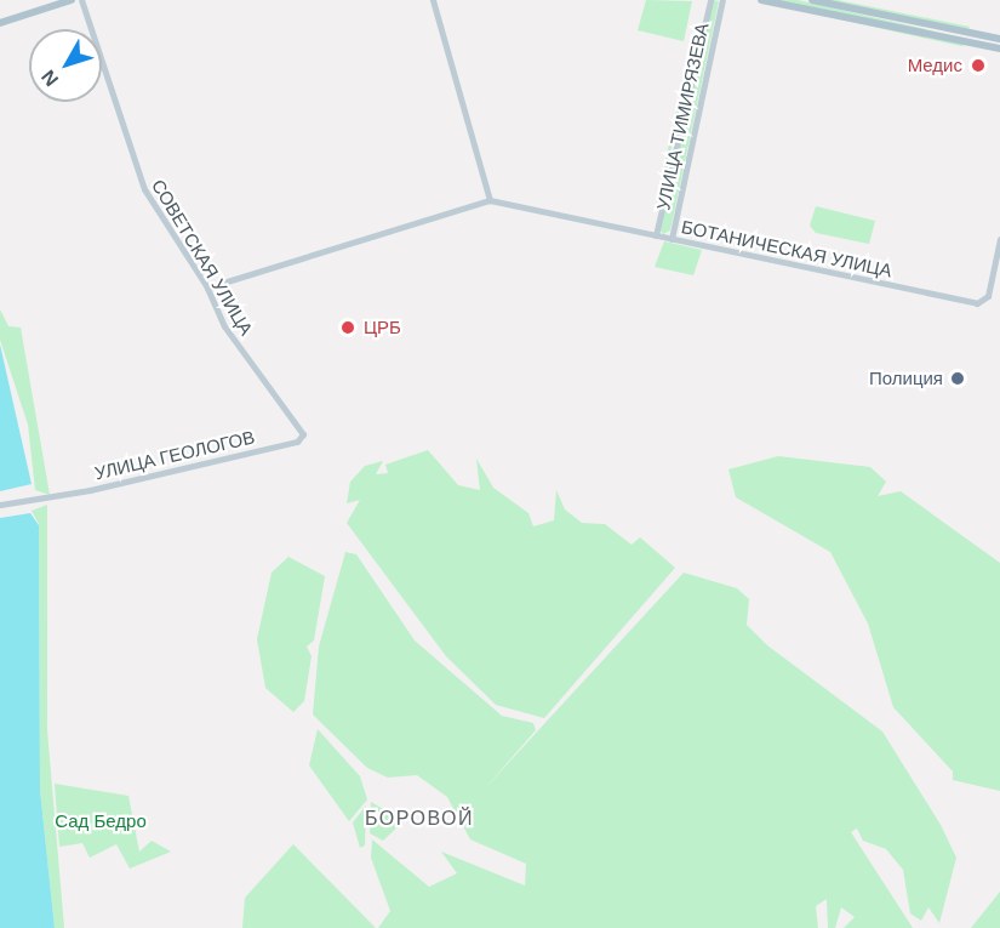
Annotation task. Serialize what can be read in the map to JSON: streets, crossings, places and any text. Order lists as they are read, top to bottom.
{
  "streets": {
    "street": [
      "УЛИЦА ТИМИРЯЗЕВА",
      "БОТАНИЧЕСКАЯ УЛИЦА",
      "СОВЕТСКАЯ УЛИЦА",
      "УЛИЦА ГЕОЛОГОВ"
    ]
  },
  "crossings": [
    ["УЛИЦА ТИМИРЯЗЕВА", "БОТАНИЧЕСКАЯ УЛИЦА"],
    ["БОТАНИЧЕСКАЯ УЛИЦА", "СОВЕТСКАЯ УЛИЦА"],
    ["СОВЕТСКАЯ УЛИЦА", "УЛИЦА ГЕОЛОГОВ"]
  ],
  "districts": ["БОРОВОЙ"],
  "parks": ["Сад Бедро"],
  "places": ["Медис", "ЦРБ", "Полиция"],
  "north": "bottom left"
}
